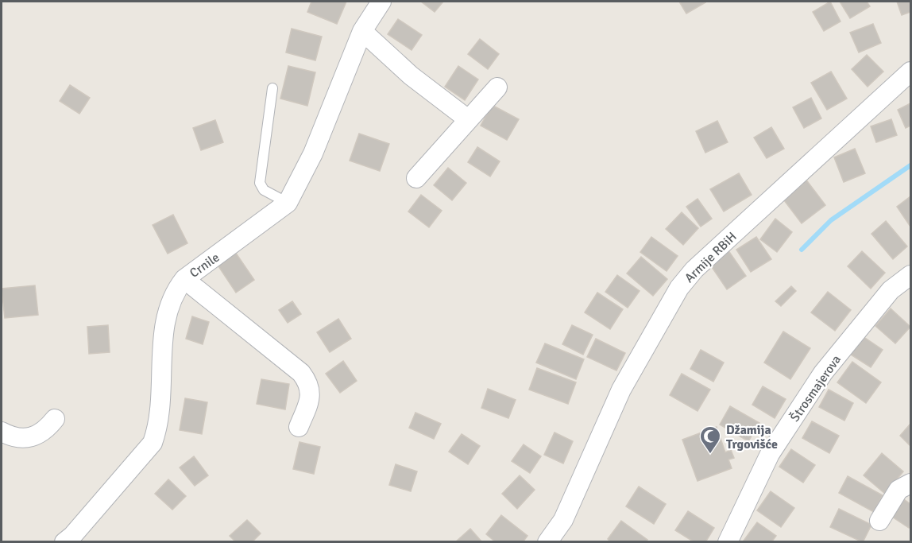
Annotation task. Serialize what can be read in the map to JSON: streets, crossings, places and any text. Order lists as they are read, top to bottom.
{
  "streets": {
    "street": ["Armije RBiH", "Crnile", "Štrosmajerova"]
  },
  "places": {
    "mosque": ["Džamija Trgovišće"]
  }
}
